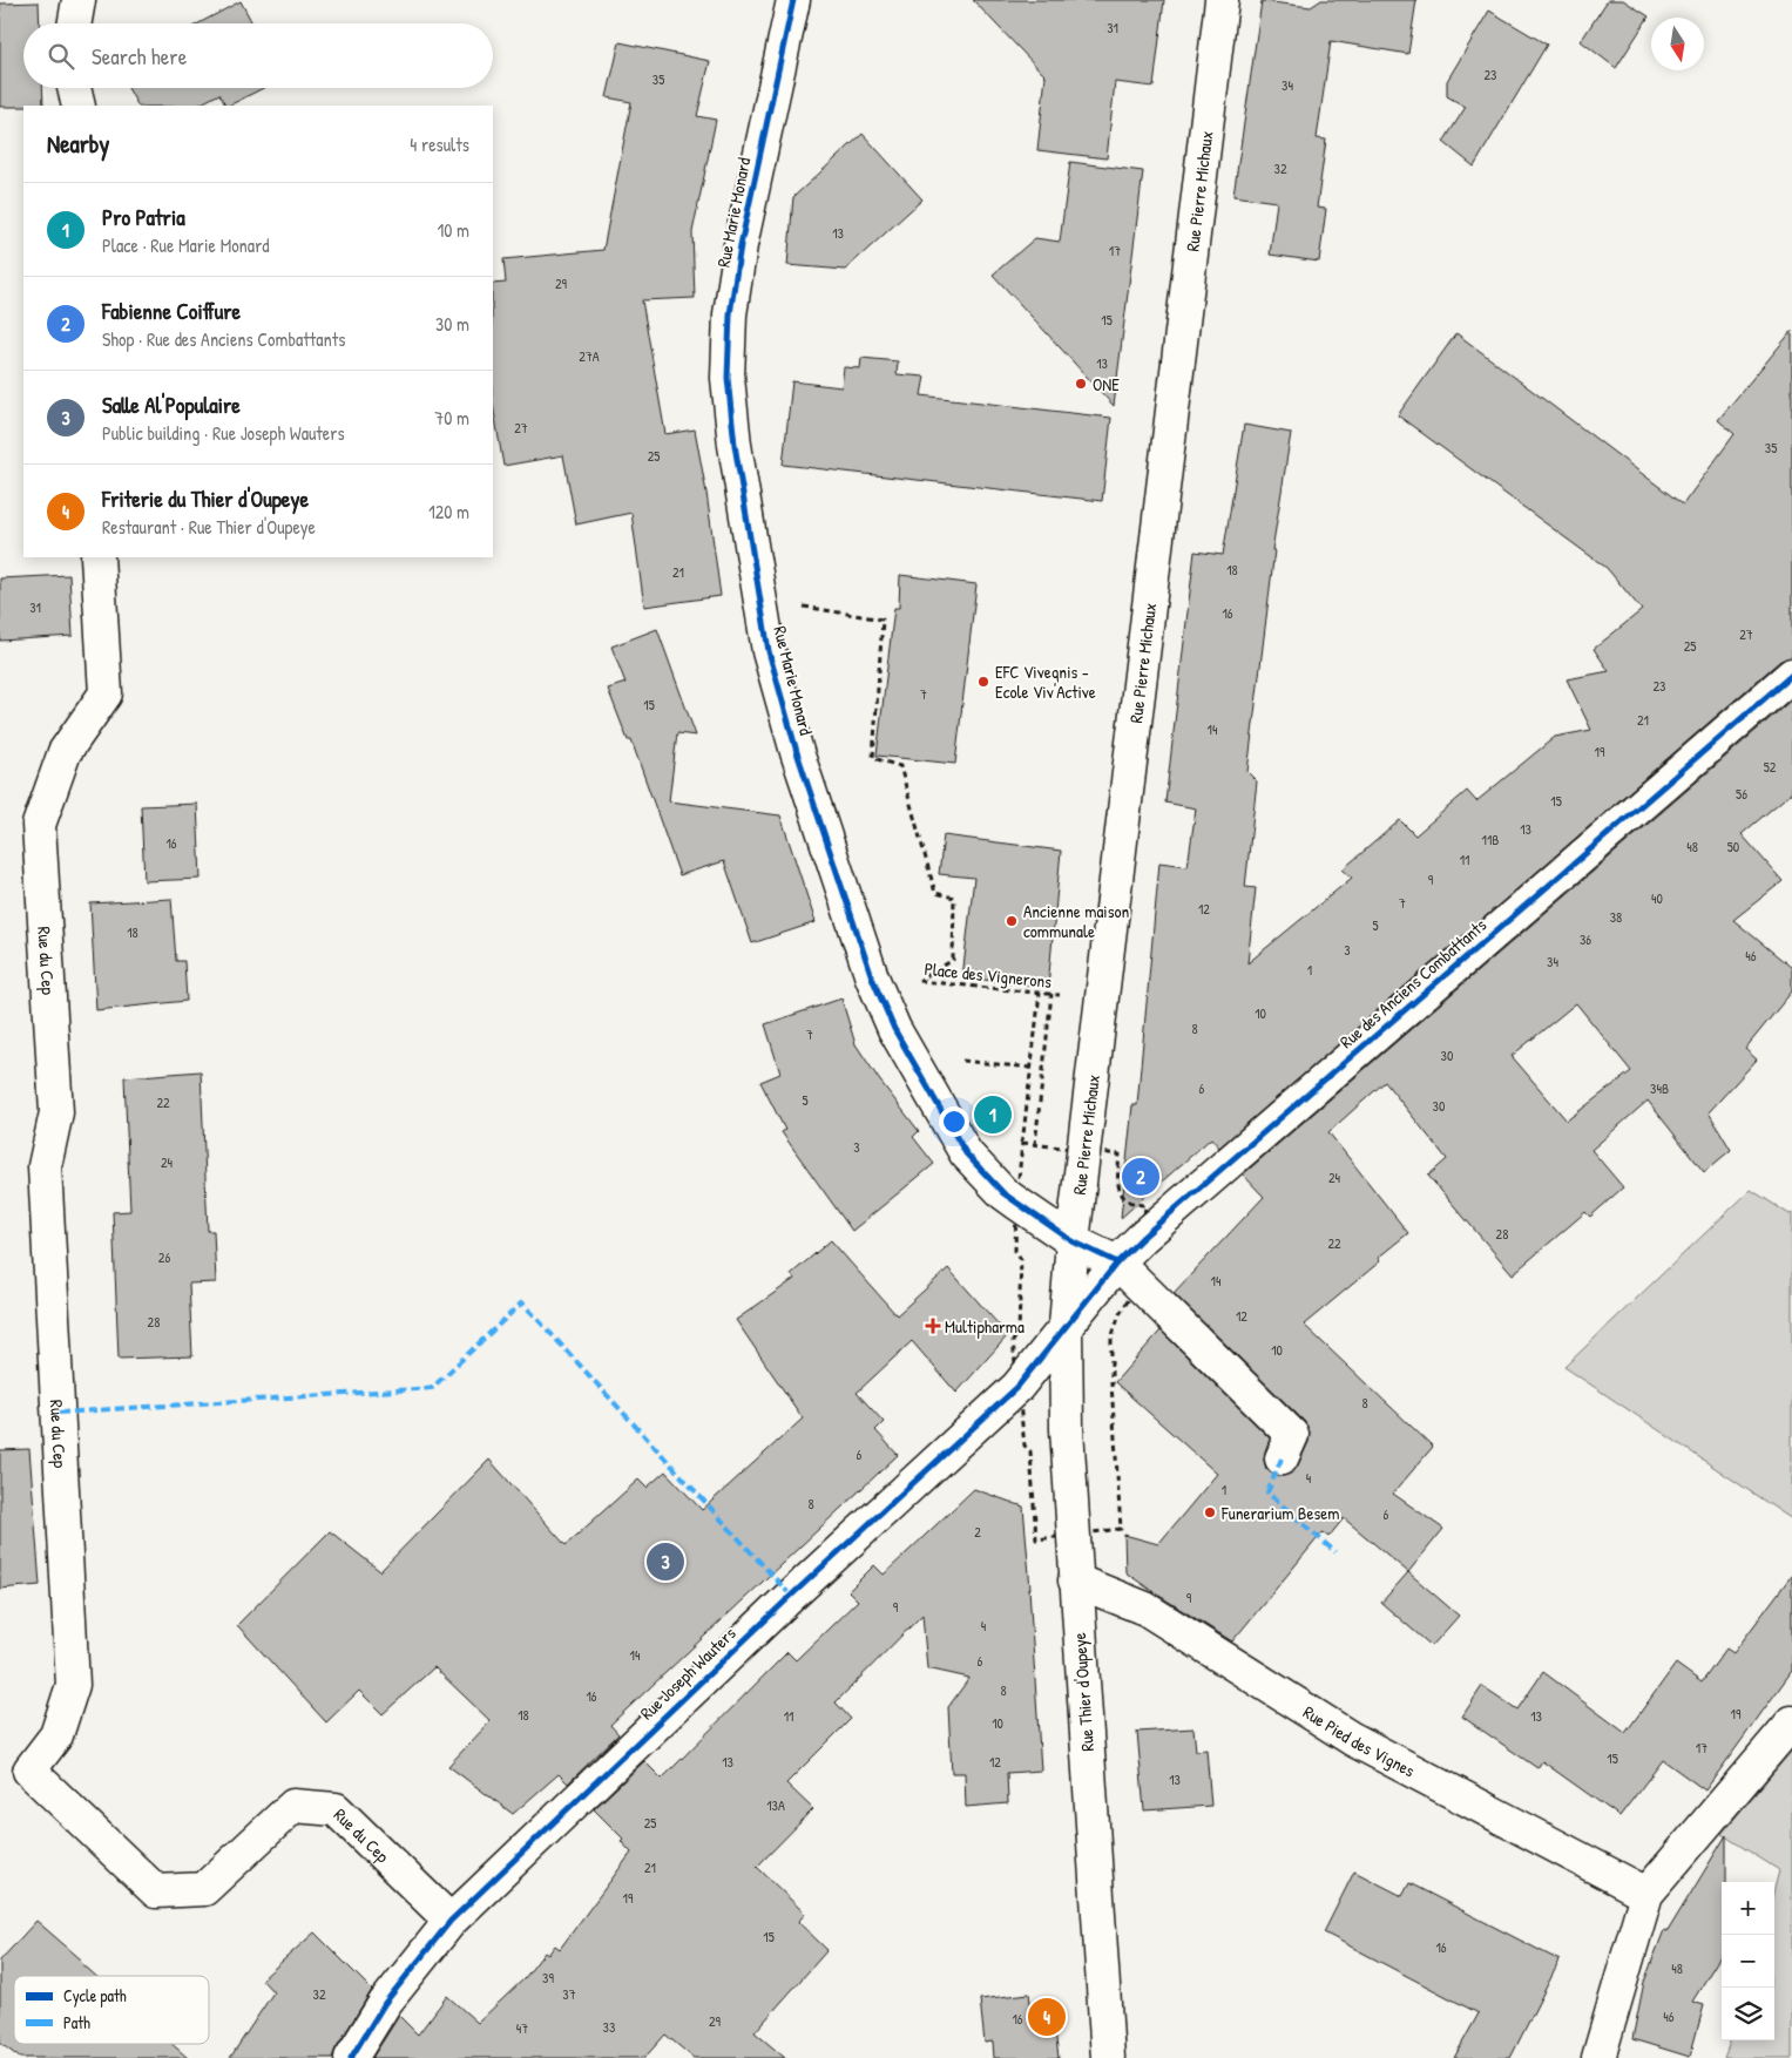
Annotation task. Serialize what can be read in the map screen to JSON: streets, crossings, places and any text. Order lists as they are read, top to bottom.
{
  "streets": {
    "street": [
      "Rue Pierre Michaux",
      "Rue Marie Monard",
      "Rue du Cep",
      "Rue des Anciens Combattants",
      "Rue Joseph Wauters",
      "Rue Thier d'Oupeye",
      "Rue Pied des Vignes"
    ],
    "path": ["Place des Vignerons"]
  },
  "crossings": [
    ["Rue Pierre Michaux", "Rue Marie Monard"],
    ["Rue Pierre Michaux", "Place des Vignerons"],
    ["Rue Pierre Michaux", "Rue des Anciens Combattants"],
    ["Rue Pierre Michaux", "Rue Joseph Wauters"],
    ["Rue Pierre Michaux", "Rue Thier d'Oupeye"],
    ["Rue Marie Monard", "Rue des Anciens Combattants"],
    ["Rue du Cep", "Rue Joseph Wauters"],
    ["Rue des Anciens Combattants", "Rue Joseph Wauters"],
    ["Rue des Anciens Combattants", "Rue Thier d'Oupeye"],
    ["Rue Joseph Wauters", "Rue Thier d'Oupeye"],
    ["Rue Thier d'Oupeye", "Rue Pied des Vignes"]
  ],
  "places": {
    "other": [
      "ONE",
      "EFC Vivegnis - Ecole Viv'Active",
      "Ancienne maison communale",
      "Funerarium Besem"
    ],
    "health": ["Multipharma"]
  },
  "house_numbers": [
    "31",
    "23",
    "35",
    "34",
    "32",
    "13",
    "17",
    "29",
    "15",
    "27A",
    "13",
    "27",
    "35",
    "25",
    "18",
    "21",
    "31",
    "16",
    "27",
    "25",
    "23",
    "7",
    "15",
    "21",
    "14",
    "19",
    "52",
    "56",
    "15",
    "13",
    "11B",
    "16",
    "48",
    "50",
    "11",
    "9",
    "40",
    "7",
    "12",
    "38",
    "5",
    "18",
    "36",
    "3",
    "46",
    "34",
    "1",
    "10",
    "8",
    "7",
    "30",
    "6",
    "34B",
    "5",
    "22",
    "30",
    "3",
    "24",
    "24",
    "28",
    "22",
    "26",
    "14",
    "12",
    "28",
    "10",
    "8",
    "6",
    "4",
    "1",
    "8",
    "6",
    "2",
    "9",
    "9",
    "4",
    "14",
    "6",
    "8",
    "16",
    "19",
    "18",
    "11",
    "13",
    "10",
    "17",
    "15",
    "13",
    "12",
    "13",
    "13A",
    "25",
    "21",
    "19",
    "15",
    "16",
    "48",
    "39",
    "32",
    "37",
    "46",
    "16",
    "29",
    "33",
    "47"
  ],
  "legend": ["Cycle path", "Path"],
  "north": "bottom",
  "page": {
    "search": "Search here",
    "heading": ["Nearby", "4 results"],
    "list": [
      {
        "mark": "1",
        "name": "Pro Patria",
        "note": "Place · Rue Marie Monard",
        "value": "10 m"
      },
      {
        "mark": "2",
        "name": "Fabienne Coiffure",
        "note": "Shop · Rue des Anciens Combattants",
        "value": "30 m"
      },
      {
        "mark": "3",
        "name": "Salle Al'Populaire",
        "note": "Public building · Rue Joseph Wauters",
        "value": "70 m"
      },
      {
        "mark": "4",
        "name": "Friterie du Thier d'Oupeye",
        "note": "Restaurant · Rue Thier d'Oupeye",
        "value": "120 m"
      }
    ],
    "pins": [
      "1",
      "2",
      "3",
      "4"
    ],
    "map_buttons": ["+", "−"]
  }
}
